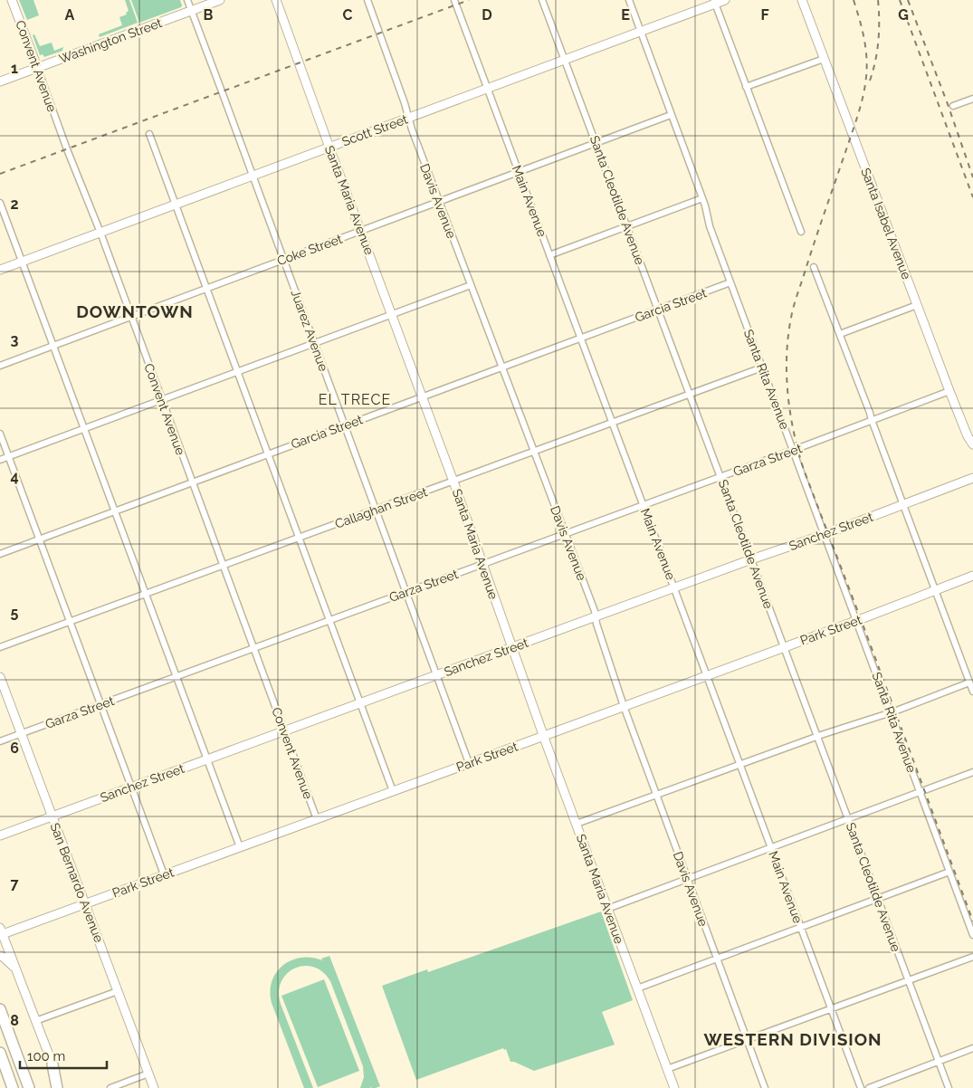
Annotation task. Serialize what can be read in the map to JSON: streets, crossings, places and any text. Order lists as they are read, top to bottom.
{
  "streets": {
    "main road": [
      "Washington Street",
      "Convent Avenue",
      "Scott Street",
      "Santa Maria Avenue",
      "Santa Isabel Avenue",
      "Sanchez Street",
      "Park Street",
      "San Bernardo Avenue"
    ],
    "street": [
      "Santa Cleotilde Avenue",
      "Davis Avenue",
      "Main Avenue",
      "Coke Street",
      "Garcia Street",
      "Juarez Avenue",
      "Santa Rita Avenue",
      "Garza Street",
      "Callaghan Street"
    ]
  },
  "crossings": [
    ["Washington Street", "Convent Avenue"],
    ["Washington Street", "Juarez Avenue"],
    ["Convent Avenue", "Scott Street"],
    ["Convent Avenue", "Coke Street"],
    ["Convent Avenue", "Garcia Street"],
    ["Convent Avenue", "Garza Street"],
    ["Convent Avenue", "Callaghan Street"],
    ["Convent Avenue", "Sanchez Street"],
    ["Convent Avenue", "Park Street"],
    ["Scott Street", "Santa Maria Avenue"],
    ["Scott Street", "Santa Cleotilde Avenue"],
    ["Scott Street", "Davis Avenue"],
    ["Scott Street", "Main Avenue"],
    ["Scott Street", "Juarez Avenue"],
    ["Scott Street", "Santa Rita Avenue"],
    ["Santa Maria Avenue", "Coke Street"],
    ["Santa Maria Avenue", "Garcia Street"],
    ["Santa Maria Avenue", "Garza Street"],
    ["Santa Maria Avenue", "Callaghan Street"],
    ["Santa Maria Avenue", "Sanchez Street"],
    ["Santa Maria Avenue", "Park Street"],
    ["Santa Cleotilde Avenue", "Coke Street"],
    ["Santa Cleotilde Avenue", "Garcia Street"],
    ["Santa Cleotilde Avenue", "Garza Street"],
    ["Santa Cleotilde Avenue", "Callaghan Street"],
    ["Santa Cleotilde Avenue", "Sanchez Street"],
    ["Santa Cleotilde Avenue", "Park Street"],
    ["Davis Avenue", "Coke Street"],
    ["Davis Avenue", "Garcia Street"],
    ["Davis Avenue", "Garza Street"],
    ["Davis Avenue", "Callaghan Street"],
    ["Davis Avenue", "Sanchez Street"],
    ["Davis Avenue", "Park Street"],
    ["Main Avenue", "Coke Street"],
    ["Main Avenue", "Garcia Street"],
    ["Main Avenue", "Garza Street"],
    ["Main Avenue", "Callaghan Street"],
    ["Main Avenue", "Sanchez Street"],
    ["Main Avenue", "Park Street"],
    ["Santa Isabel Avenue", "Garza Street"],
    ["Coke Street", "Juarez Avenue"],
    ["Coke Street", "Santa Rita Avenue"],
    ["Garcia Street", "Juarez Avenue"],
    ["Garcia Street", "Santa Rita Avenue"],
    ["Juarez Avenue", "Garza Street"],
    ["Juarez Avenue", "Callaghan Street"],
    ["Juarez Avenue", "Sanchez Street"],
    ["Juarez Avenue", "Park Street"],
    ["Santa Rita Avenue", "Garza Street"],
    ["Santa Rita Avenue", "Callaghan Street"],
    ["Santa Rita Avenue", "Sanchez Street"],
    ["Santa Rita Avenue", "Park Street"],
    ["Garza Street", "San Bernardo Avenue"],
    ["Sanchez Street", "San Bernardo Avenue"],
    ["Park Street", "San Bernardo Avenue"]
  ],
  "districts": ["DOWNTOWN", "EL TRECE", "WESTERN DIVISION"],
  "scale_bar": "100 m",
  "grid": {
    "columns": [
      "A",
      "B",
      "C",
      "D",
      "E",
      "F",
      "G"
    ],
    "rows": [
      "1",
      "2",
      "3",
      "4",
      "5",
      "6",
      "7",
      "8"
    ]
  }
}
